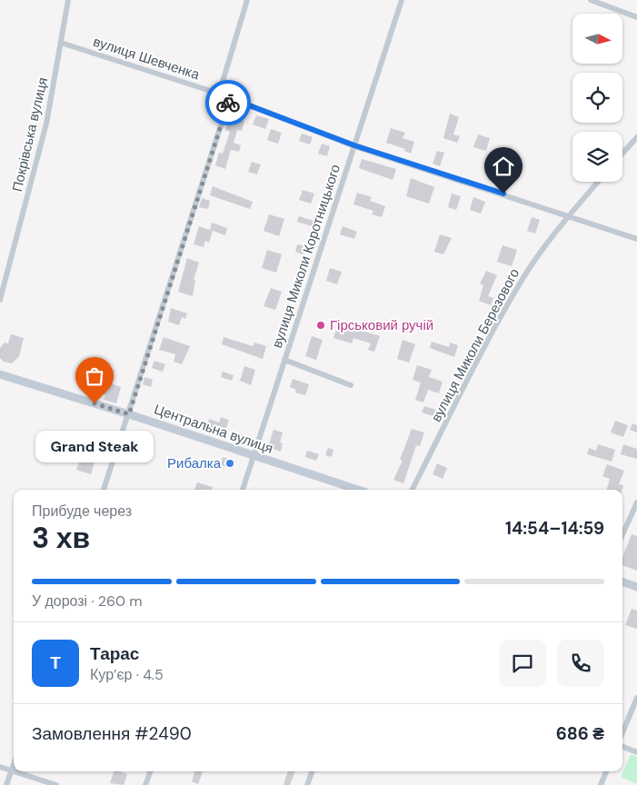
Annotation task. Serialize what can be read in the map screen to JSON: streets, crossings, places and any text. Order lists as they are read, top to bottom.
{
  "streets": {
    "main road": ["Центральна вулиця"],
    "street": [
      "вулиця Шевченка",
      "Покрівська вулиця",
      "вулиця Миколи Коротницького",
      "вулиця Миколи Березового"
    ]
  },
  "crossings": [
    ["вулиця Шевченка", "Покрівська вулиця"],
    ["вулиця Шевченка", "вулиця Миколи Коротницького"],
    ["вулиця Шевченка", "вулиця Миколи Березового"],
    ["вулиця Миколи Коротницького", "Центральна вулиця"]
  ],
  "places": ["Гірськовий ручій", "Grand Steak", "Рибалка"],
  "north": "right",
  "page": {
    "bubble": "Grand Steak",
    "heading": ["3 хв", "Прибуде через", "14:54–14:59"],
    "panel": [
      "Тарас",
      "Кур’єр · 4.5",
      "Замовлення #2490",
      "686 ₴"
    ],
    "bar": "У дорозі · 260 m",
    "round": "Т"
  }
}
